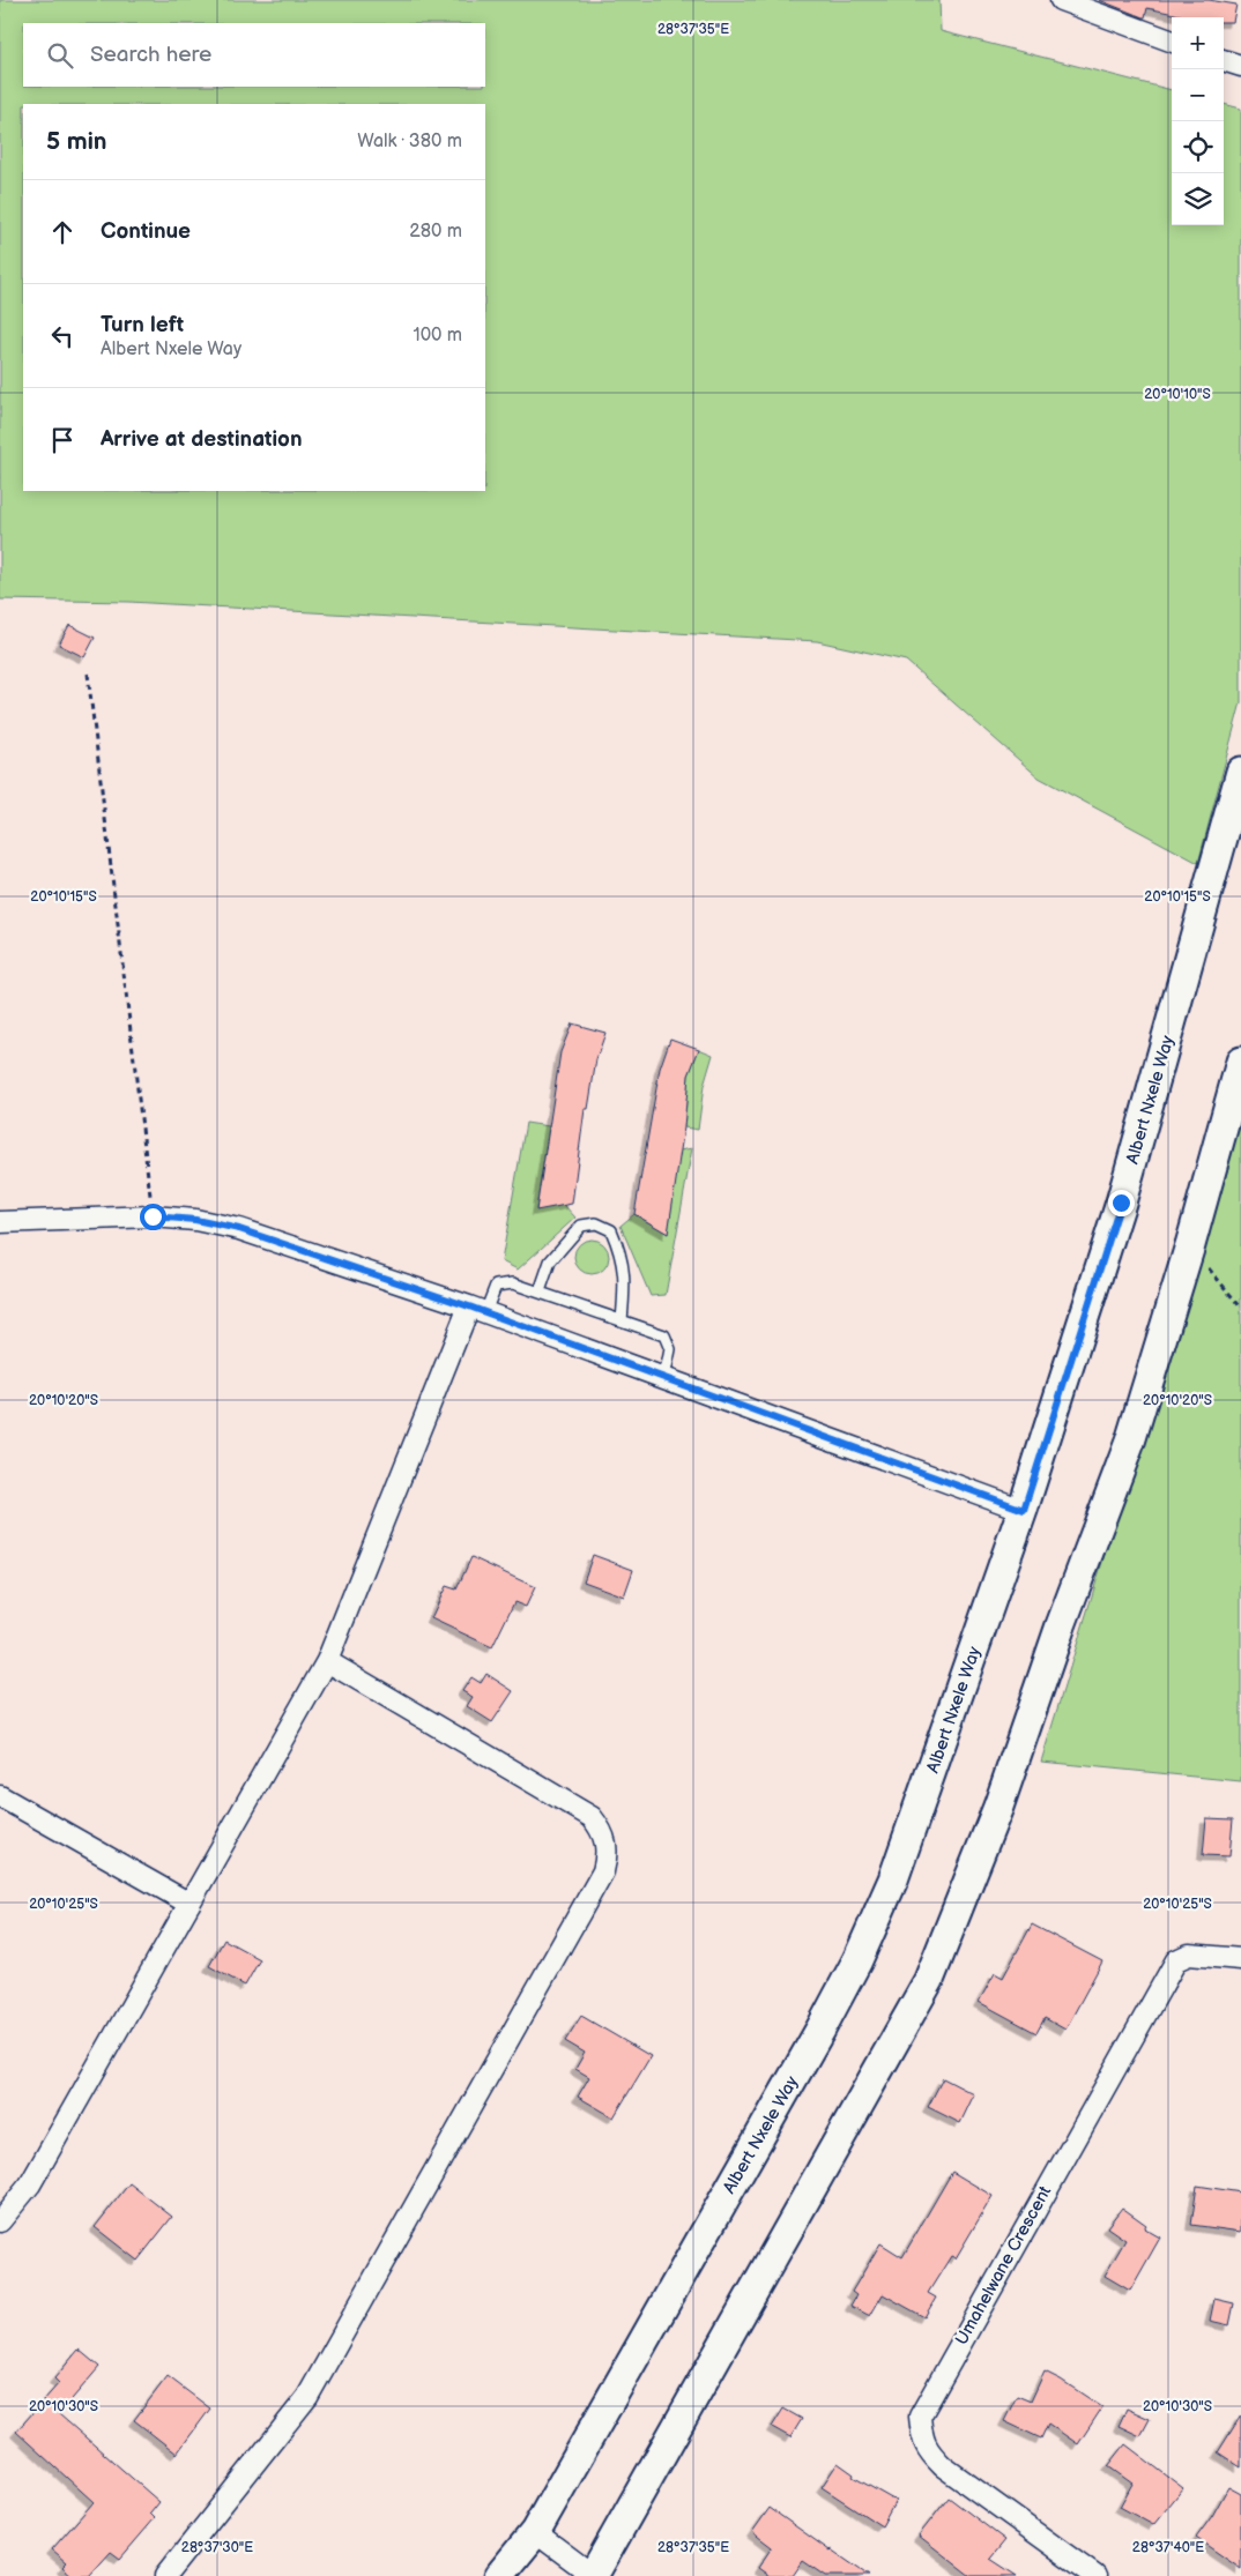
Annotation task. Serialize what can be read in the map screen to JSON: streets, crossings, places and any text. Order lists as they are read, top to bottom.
{
  "streets": {
    "main road": ["Albert Nxele Way"],
    "street": ["Umahelwane Crescent"]
  },
  "page": {
    "map_buttons": ["+", "−"],
    "search": "Search here",
    "heading": ["5 min", "Walk · 380 m"],
    "list": [
      ["Continue", "280 m"],
      ["Turn left", "Albert Nxele Way", "100 m"],
      "Arrive at destination"
    ]
  },
  "coordinates": [
    "28°37'35\"E",
    "20°10'10\"S",
    "20°10'15\"S",
    "20°10'20\"S",
    "20°10'25\"S",
    "20°10'30\"S",
    "28°37'30\"E",
    "28°37'40\"E"
  ]
}
